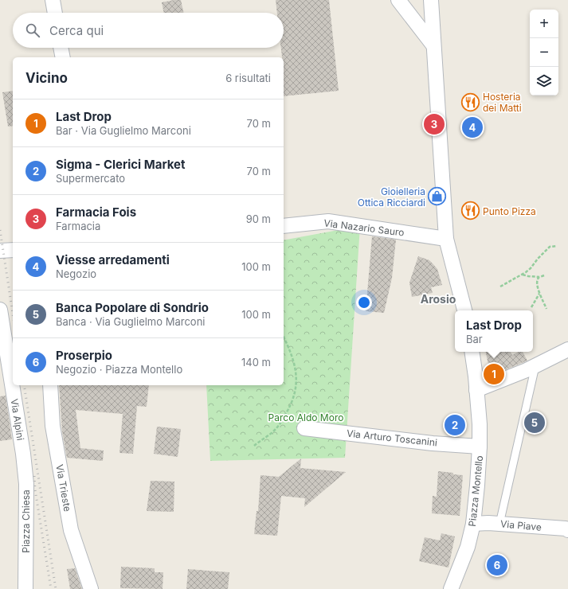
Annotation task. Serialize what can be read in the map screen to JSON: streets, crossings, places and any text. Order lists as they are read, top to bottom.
{
  "streets": {
    "street": [
      "Via Nazario Sauro",
      "Via Alpini",
      "Via Arturo Toscanini",
      "Via Trieste",
      "Piazza Montello",
      "Piazza Chiesa",
      "Via Piave"
    ]
  },
  "crossings": [
    ["Via Alpini", "Piazza Chiesa"],
    ["Via Arturo Toscanini", "Piazza Montello"],
    ["Piazza Montello", "Via Piave"]
  ],
  "districts": ["Arosio"],
  "parks": ["Parco Aldo Moro"],
  "places": {
    "restaurant": ["Hosteria dei Matti", "Punto Pizza"],
    "shop": ["Gioielleria Ottica Ricciardi"]
  },
  "page": {
    "map_buttons": ["+", "−"],
    "search": "Cerca qui",
    "heading": ["Vicino", "6 risultati"],
    "list": [
      {
        "mark": "1",
        "name": "Last Drop",
        "note": "Bar · Via Guglielmo Marconi",
        "value": "70 m"
      },
      {
        "mark": "2",
        "name": "Sigma - Clerici Market",
        "note": "Supermercato",
        "value": "70 m"
      },
      {
        "mark": "3",
        "name": "Farmacia Fois",
        "note": "Farmacia",
        "value": "90 m"
      },
      {
        "mark": "4",
        "name": "Viesse arredamenti",
        "note": "Negozio",
        "value": "100 m"
      },
      {
        "mark": "5",
        "name": "Banca Popolare di Sondrio",
        "note": "Banca · Via Guglielmo Marconi",
        "value": "100 m"
      },
      {
        "mark": "6",
        "name": "Proserpio",
        "note": "Negozio · Piazza Montello",
        "value": "140 m"
      }
    ],
    "pins": [
      "3",
      "4",
      "1",
      "5",
      "2",
      "6"
    ],
    "popup": ["Last Drop", "Bar"]
  }
}
